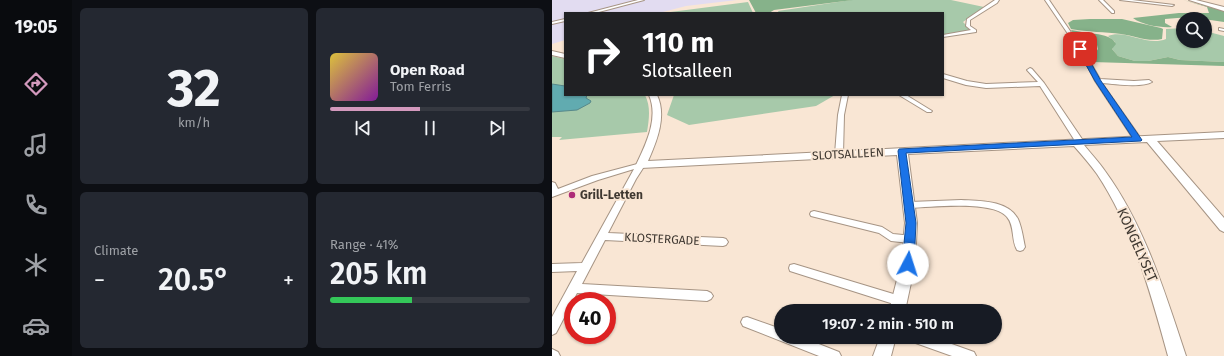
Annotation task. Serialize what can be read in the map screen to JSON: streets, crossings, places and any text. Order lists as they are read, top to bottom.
{
  "streets": {
    "street": ["SLOTSALLEEN", "KLOSTERGADE", "KONGELYSET"]
  },
  "crossings": [
    ["SLOTSALLEEN", "KLOSTERGADE"],
    ["SLOTSALLEEN", "KONGELYSET"]
  ],
  "places": ["Grill-Letten"],
  "page": {
    "tabs": "19:05",
    "tile": [
      ["32", "km/h"],
      "Climate",
      ["Range · 41%", "205 km"]
    ],
    "turn": ["110 m", "Slotsalleen"],
    "song": ["Open Road", "Tom Ferris"],
    "heat": ["−", "20.5°", "+"],
    "limit": "40",
    "trip": "19:07 · 2 min · 510 m"
  }
}
